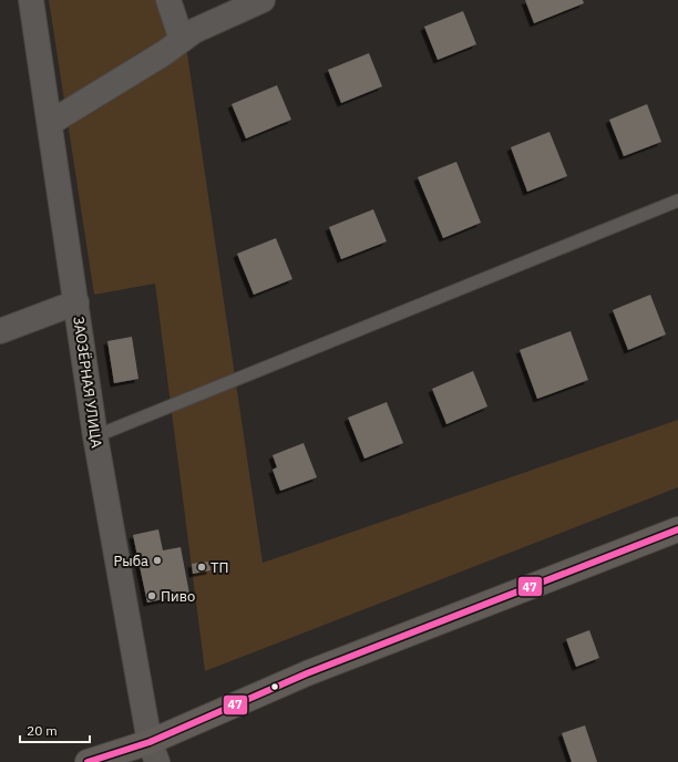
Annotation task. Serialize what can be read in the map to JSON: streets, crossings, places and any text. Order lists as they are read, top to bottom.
{
  "streets": {
    "street": ["ЗАОЗЁРНАЯ УЛИЦА"]
  },
  "places": ["Рыба", "ТП", "Пиво"],
  "lines": ["transit line 47"],
  "scale_bar": "20 m"
}
